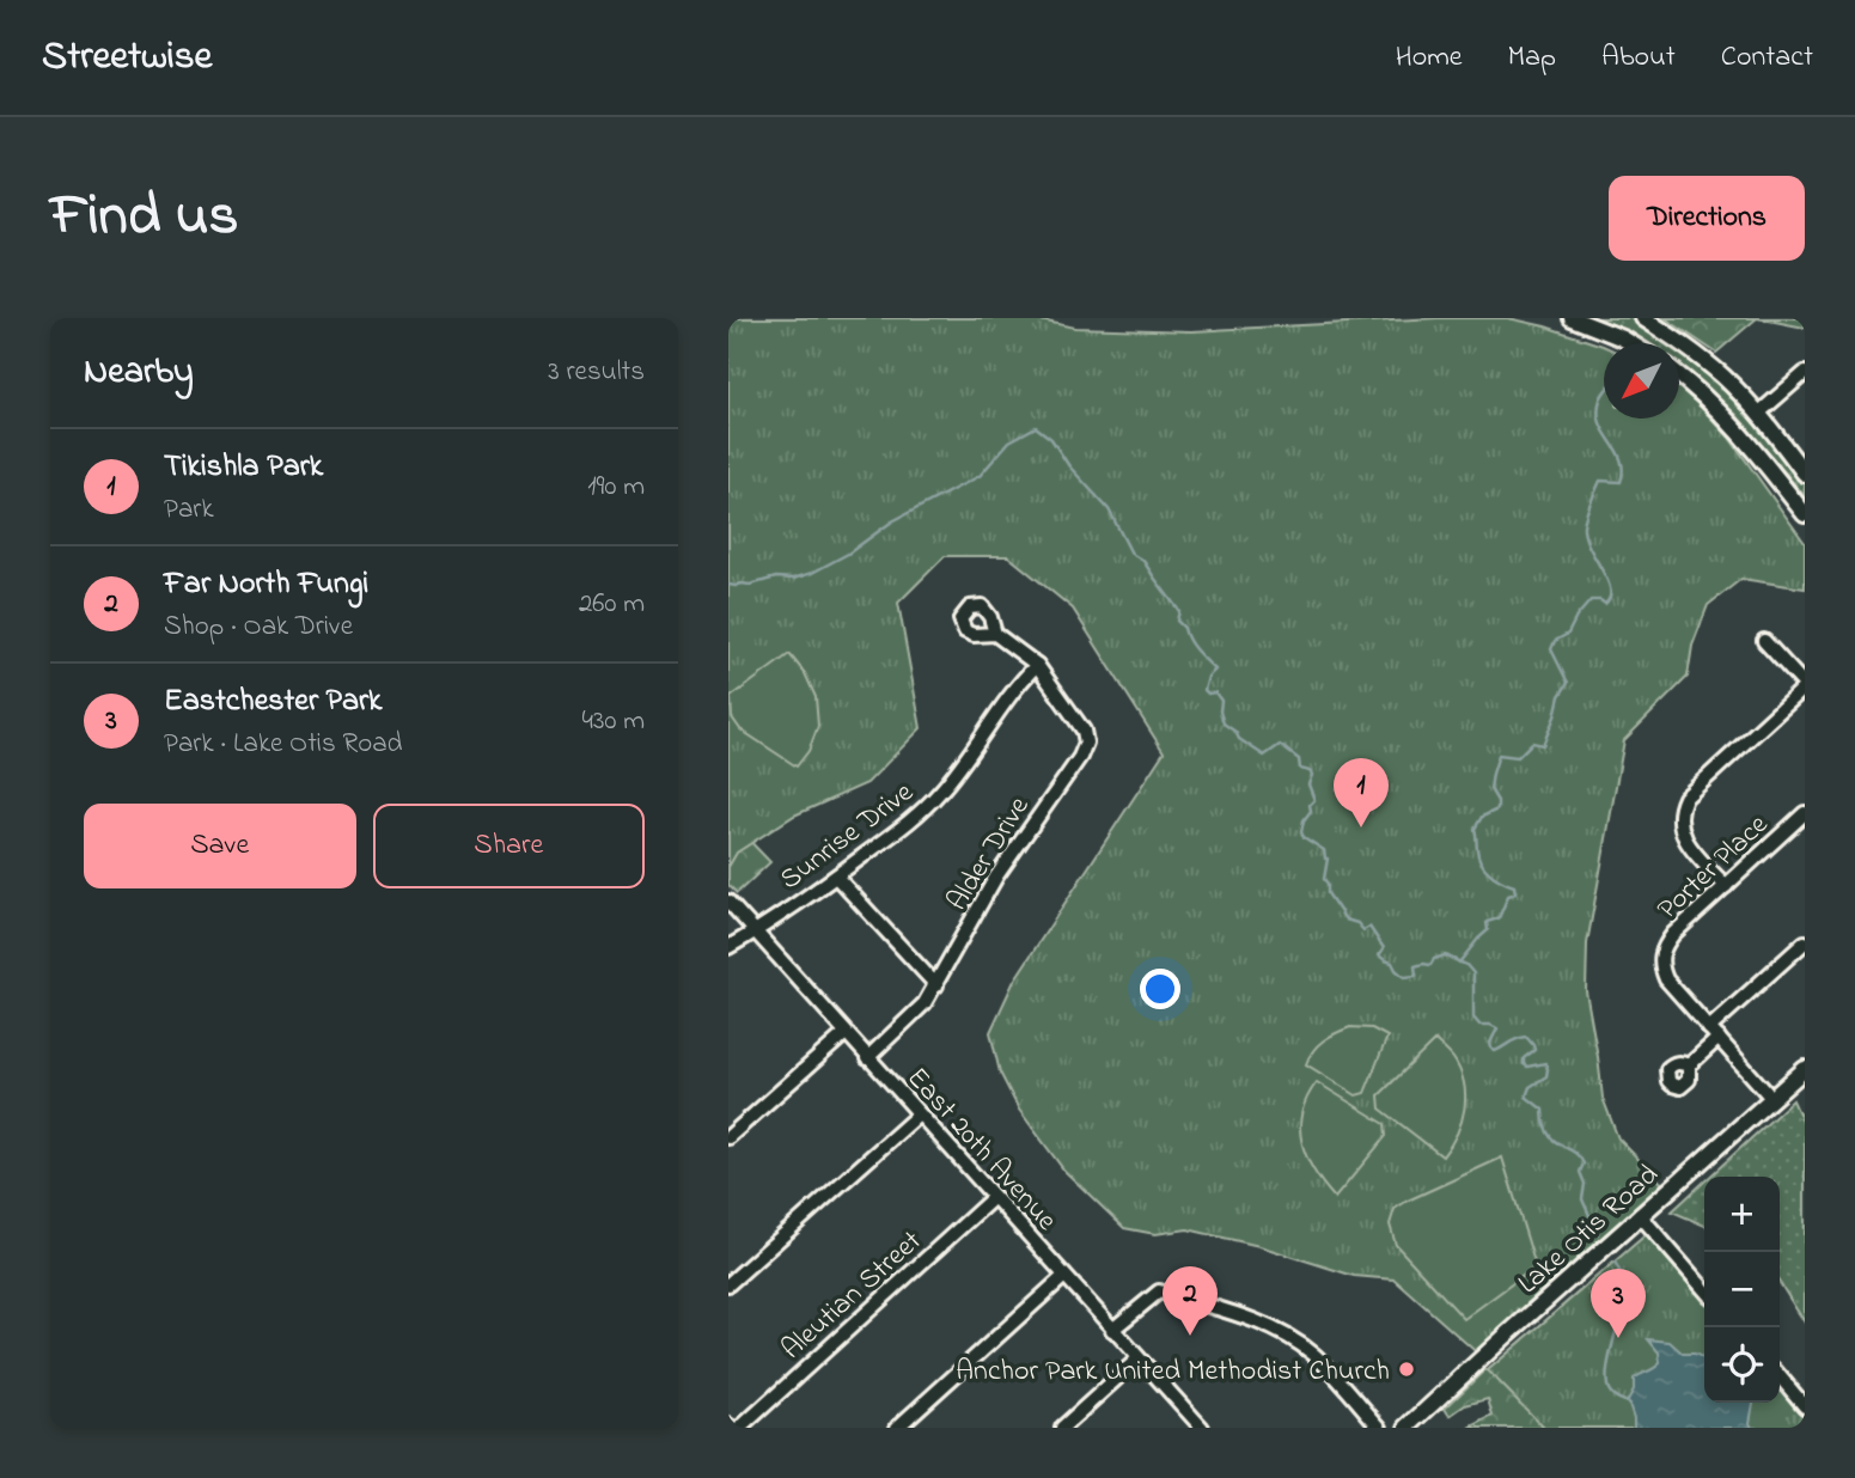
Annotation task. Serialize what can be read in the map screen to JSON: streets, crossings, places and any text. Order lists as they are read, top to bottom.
{
  "streets": {
    "main road": ["Lake Otis Road"],
    "street": [
      "Sunrise Drive",
      "Alder Drive",
      "Porter Place",
      "East 20th Avenue",
      "Aleutian Street"
    ]
  },
  "crossings": [
    ["Sunrise Drive", "Alder Drive"],
    ["Sunrise Drive", "East 20th Avenue"],
    ["Alder Drive", "East 20th Avenue"],
    ["East 20th Avenue", "Aleutian Street"]
  ],
  "places": ["Anchor Park United Methodist Church"],
  "north": "bottom left",
  "page": {
    "header": "Streetwise",
    "nav": [
      "Home",
      "Map",
      "About",
      "Contact"
    ],
    "title": "Find us",
    "buttons": [
      "Directions",
      ["Save", "Share"]
    ],
    "heading": ["Nearby", "3 results"],
    "list": [
      {
        "mark": "1",
        "name": "Tikishla Park",
        "note": "Park",
        "value": "190 m"
      },
      {
        "mark": "2",
        "name": "Far North Fungi",
        "note": "Shop · Oak Drive",
        "value": "260 m"
      },
      {
        "mark": "3",
        "name": "Eastchester Park",
        "note": "Park · Lake Otis Road",
        "value": "430 m"
      }
    ],
    "pins": ["1", "2", "3"],
    "map_buttons": ["+", "−"]
  }
}
